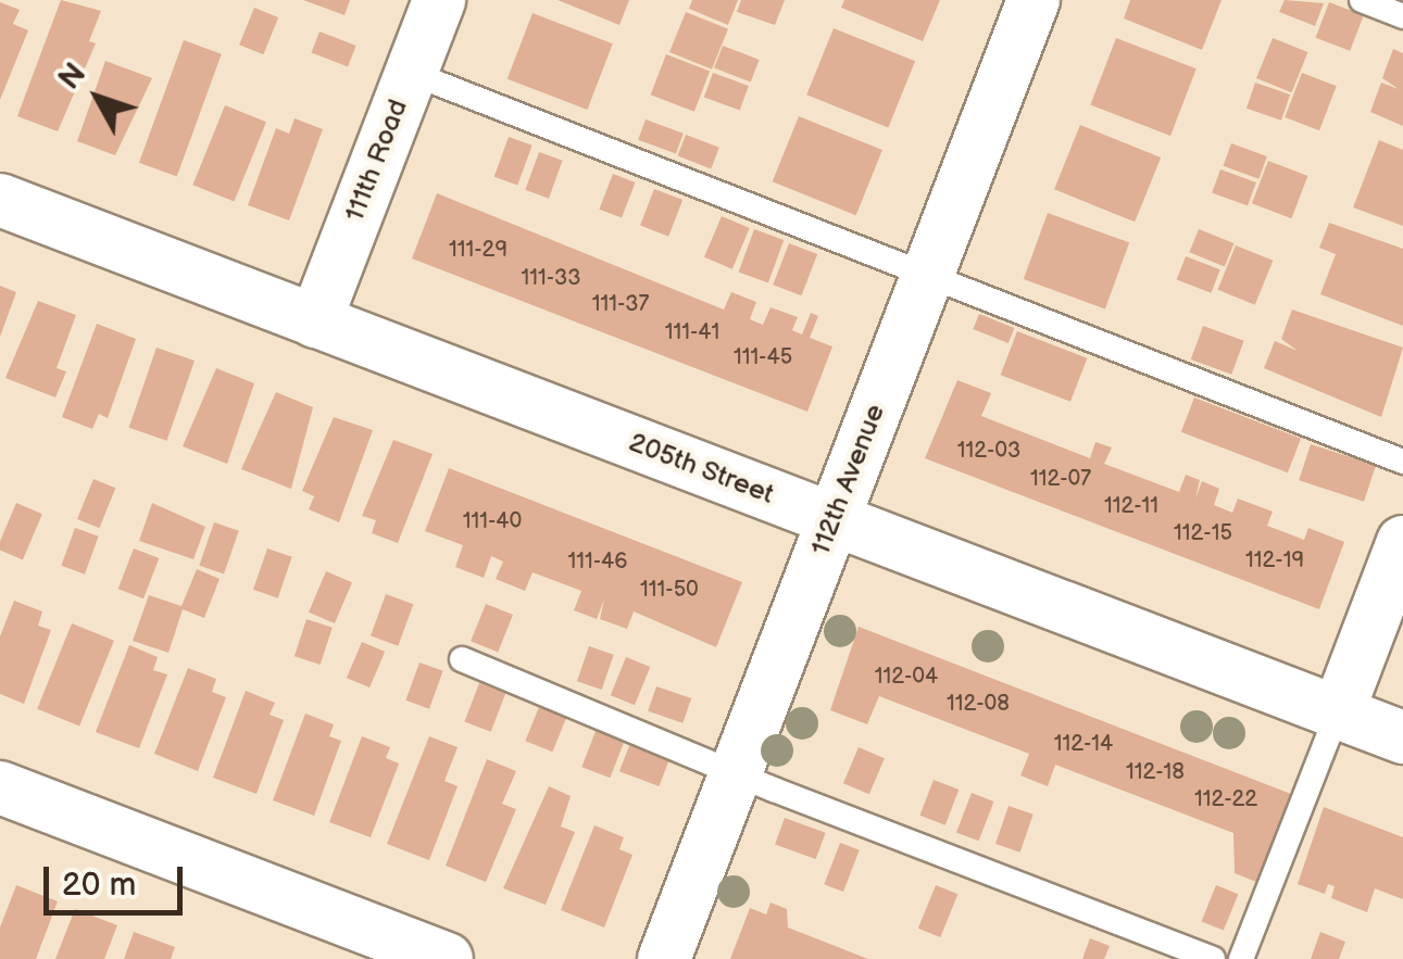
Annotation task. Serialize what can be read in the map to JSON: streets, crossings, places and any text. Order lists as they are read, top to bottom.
{
  "streets": {
    "street": ["111th Road", "205th Street", "112th Avenue"]
  },
  "crossings": [
    ["111th Road", "205th Street"],
    ["205th Street", "112th Avenue"]
  ],
  "house_numbers": [
    "111-29",
    "111-33",
    "111-37",
    "111-41",
    "111-45",
    "112-03",
    "112-07",
    "112-11",
    "111-40",
    "112-15",
    "112-19",
    "111-46",
    "111-50",
    "112-04",
    "112-08",
    "112-14",
    "112-18",
    "112-22"
  ],
  "scale_bar": "20 m",
  "north": "top left"
}
